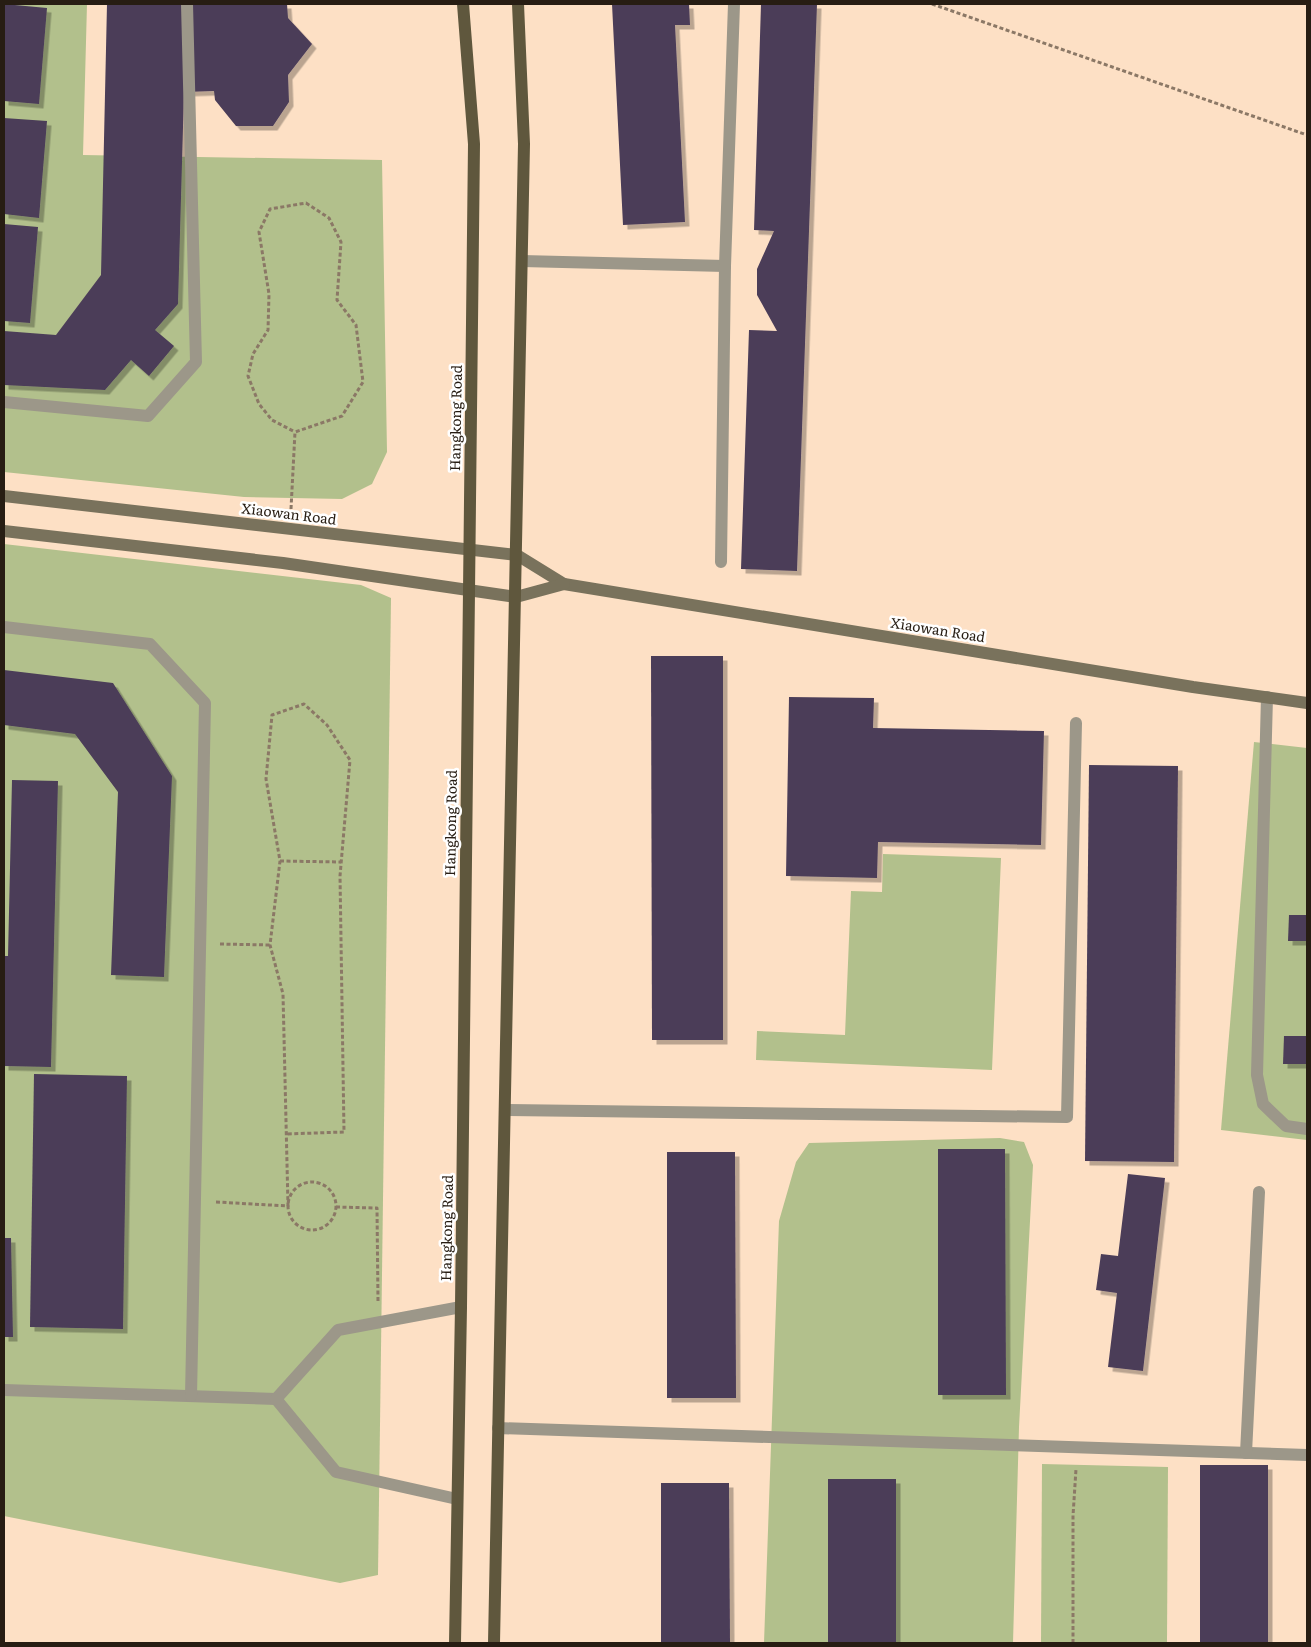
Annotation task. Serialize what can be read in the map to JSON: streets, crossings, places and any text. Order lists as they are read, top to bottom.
{
  "streets": {
    "main road": ["Hangkong Road"],
    "street": ["Xiaowan Road"]
  },
  "crossings": [
    ["Hangkong Road", "Xiaowan Road"]
  ]
}
